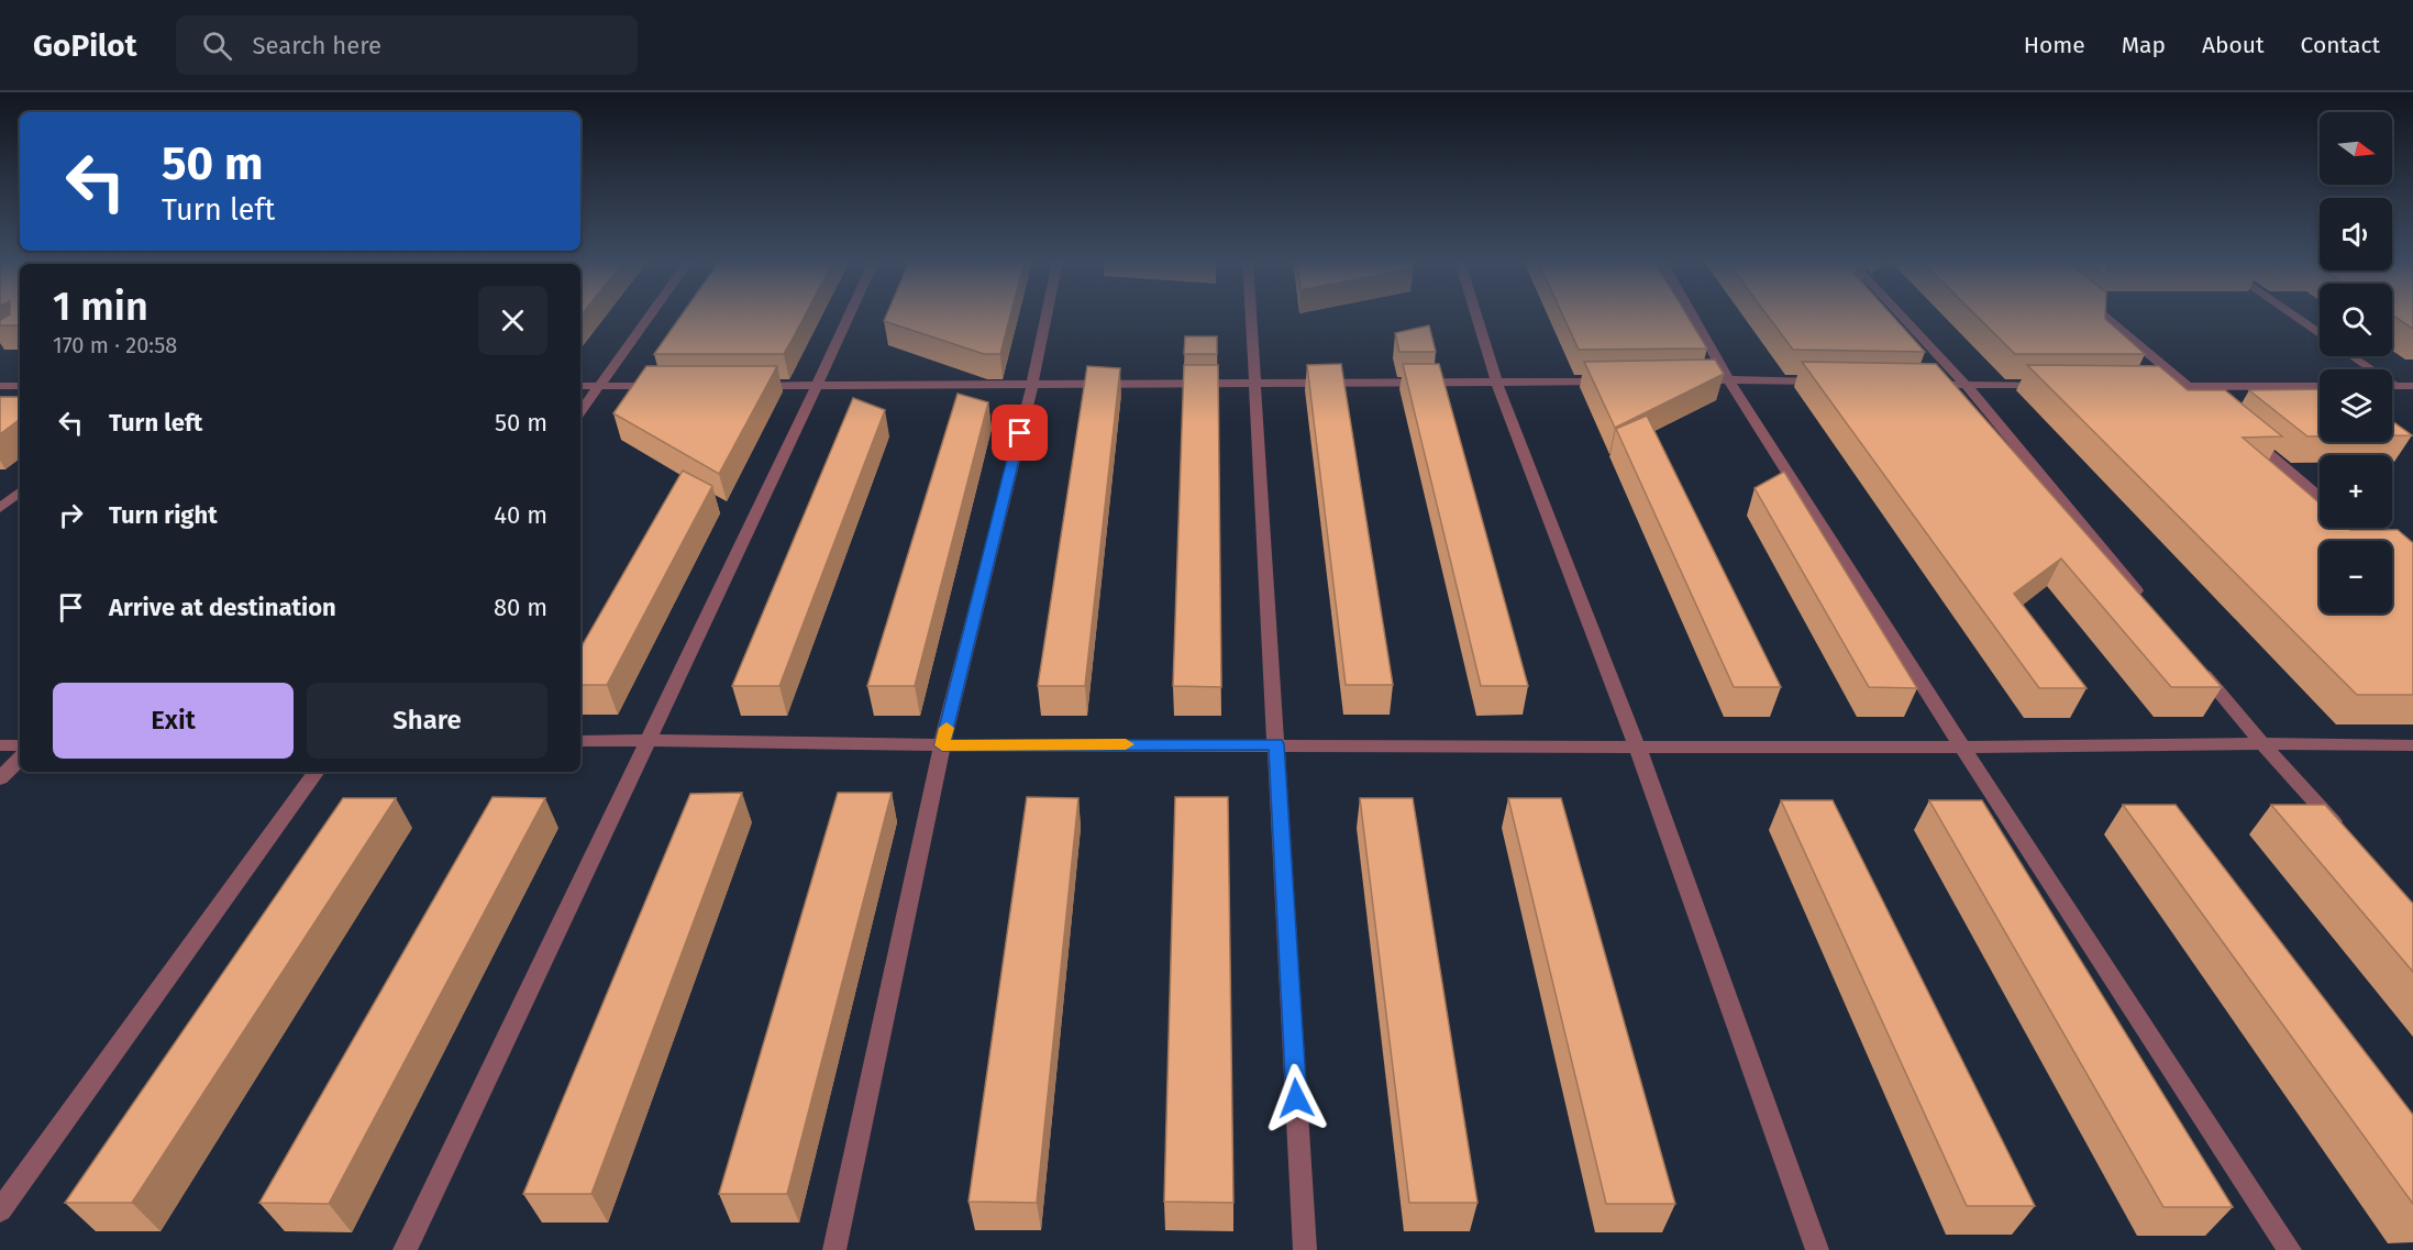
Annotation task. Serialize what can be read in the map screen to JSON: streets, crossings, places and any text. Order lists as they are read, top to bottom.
{
  "north": "right",
  "page": {
    "header": "GoPilot",
    "search": "Search here",
    "nav": [
      "Home",
      "Map",
      "About",
      "Contact"
    ],
    "map_buttons": ["+", "−"],
    "turn": ["50 m", "Turn left"],
    "heading": ["1 min", "170 m · 20:58"],
    "list": [
      {
        "name": "Turn left",
        "value": "50 m"
      },
      {
        "name": "Turn right",
        "value": "40 m"
      },
      {
        "name": "Arrive at destination",
        "value": "80 m"
      }
    ],
    "buttons": ["Exit", "Share"]
  }
}
